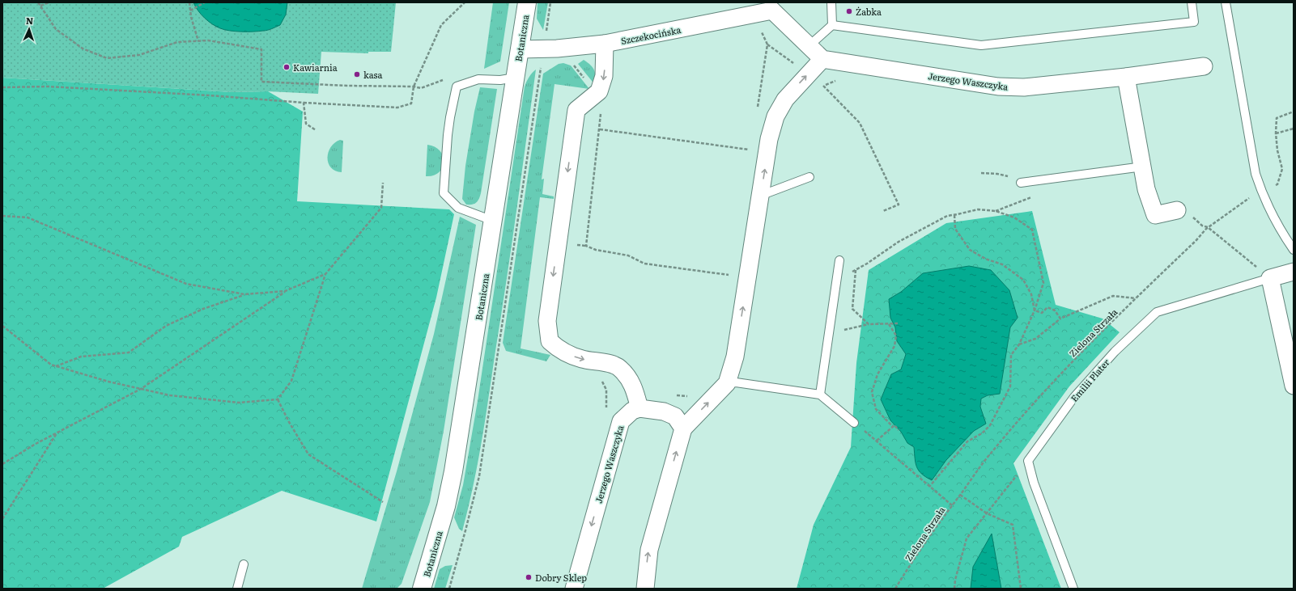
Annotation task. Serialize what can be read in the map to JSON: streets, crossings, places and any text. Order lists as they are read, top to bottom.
{
  "streets": {
    "main road": ["Botaniczna"],
    "street": ["Szczekocińska", "Jerzego Waszczyka", "Emilii Plater"],
    "path": ["Zielona Strzała"]
  },
  "crossings": [
    ["Szczekocińska", "Botaniczna"]
  ],
  "places": [
    "Żabka",
    "Kawiarnia",
    "kasa",
    "Dobry Sklep"
  ],
  "north": "top"
}
